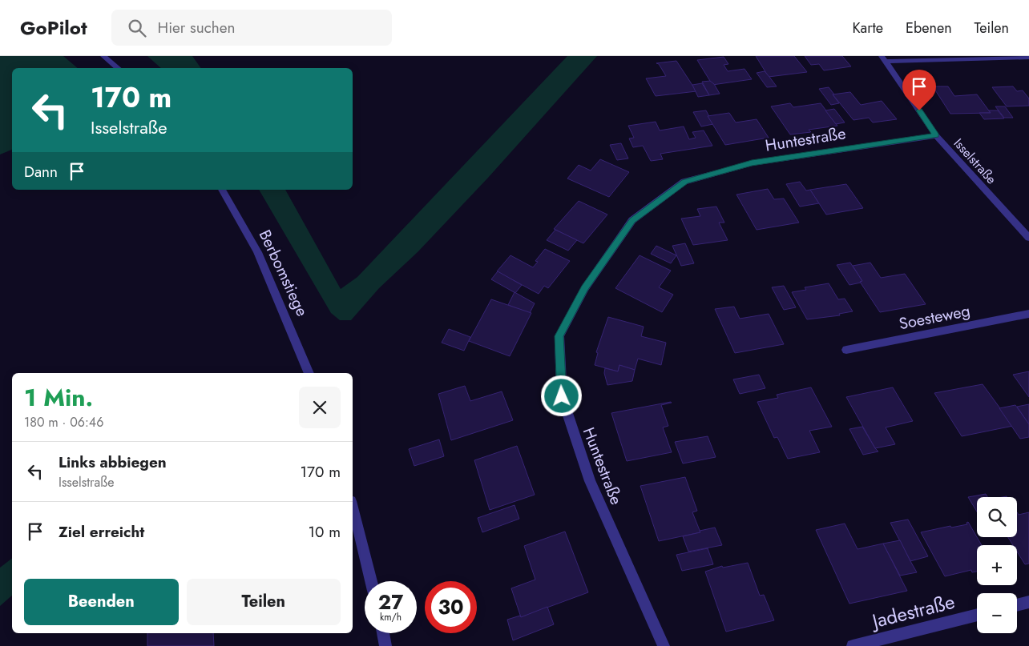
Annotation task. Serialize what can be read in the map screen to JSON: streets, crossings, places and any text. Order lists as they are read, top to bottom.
{
  "streets": {
    "street": [
      "Huntestraße",
      "Isselstraße",
      "Berbomstiege",
      "Soesteweg",
      "Jadestraße"
    ]
  },
  "crossings": [
    ["Huntestraße", "Isselstraße"]
  ],
  "page": {
    "header": "GoPilot",
    "search": "Hier suchen",
    "nav": ["Karte", "Ebenen", "Teilen"],
    "turn": ["170 m", "Isselstraße"],
    "then": "Dann",
    "heading": ["1 Min.", "180 m · 06:46"],
    "list": [
      {
        "name": "Links abbiegen",
        "note": "Isselstraße",
        "value": "170 m"
      },
      {
        "name": "Ziel erreicht",
        "value": "10 m"
      }
    ],
    "map_buttons": ["+", "−"],
    "buttons": ["Beenden", "Teilen"],
    "speed": "27 km/h",
    "limit": "30"
  }
}
